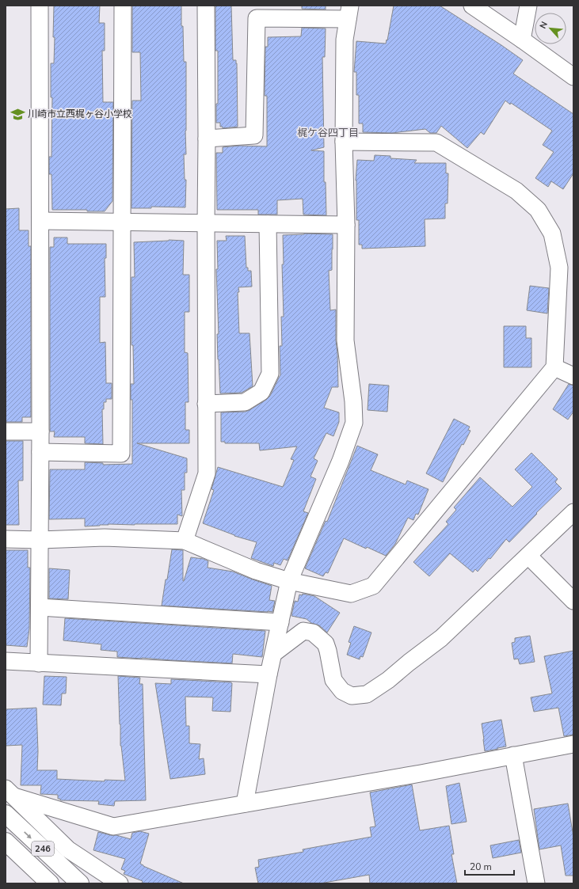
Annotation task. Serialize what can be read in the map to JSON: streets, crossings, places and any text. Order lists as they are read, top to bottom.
{
  "streets": {
    "highway": ["246"]
  },
  "districts": ["梶ケ谷四丁目"],
  "places": {
    "school or university": ["川崎市立西梶ヶ谷小学校"]
  },
  "scale_bar": "20 m",
  "north": "top left"
}
